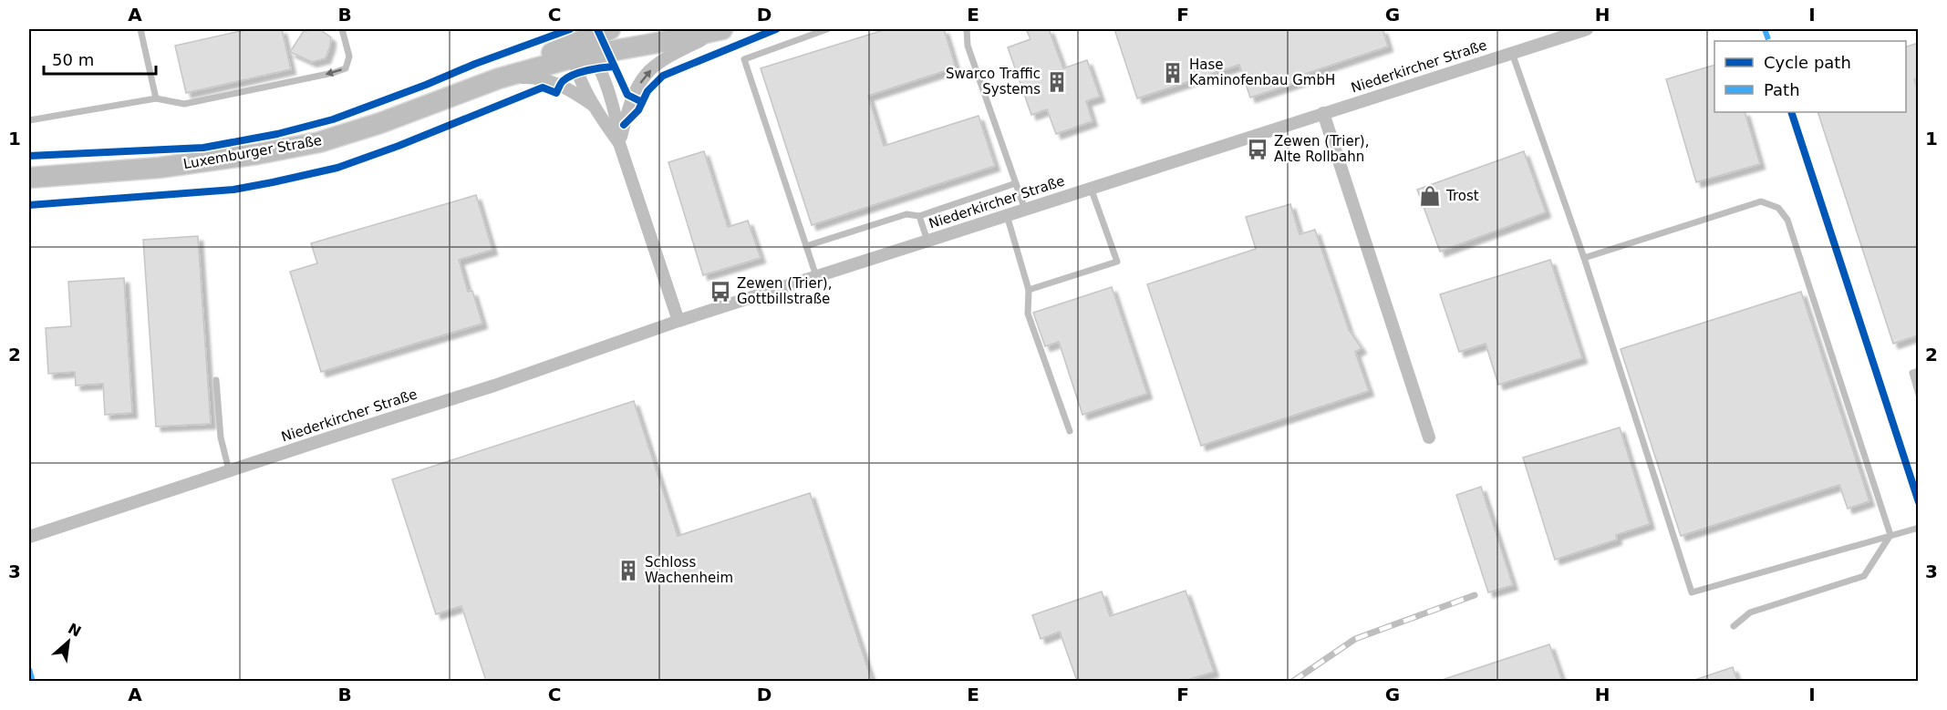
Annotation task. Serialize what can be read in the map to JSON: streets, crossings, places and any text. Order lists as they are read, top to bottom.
{
  "streets": {
    "main road": ["Luxemburger Straße"],
    "street": ["Niederkircher Straße"]
  },
  "places": {
    "building": ["Hase Kaminofenbau GmbH", "Swarco Traffic Systems", "Schloss Wachenheim"],
    "bus stop": ["Zewen (Trier), Alte Rollbahn", "Zewen (Trier), Gottbillstraße"],
    "shop": ["Trost"]
  },
  "legend": ["Cycle path", "Path"],
  "scale_bar": "50 m",
  "north": "top right",
  "grid": {
    "columns": [
      "A",
      "B",
      "C",
      "D",
      "E",
      "F",
      "G",
      "H",
      "I"
    ],
    "rows": ["1", "2", "3"]
  }
}
